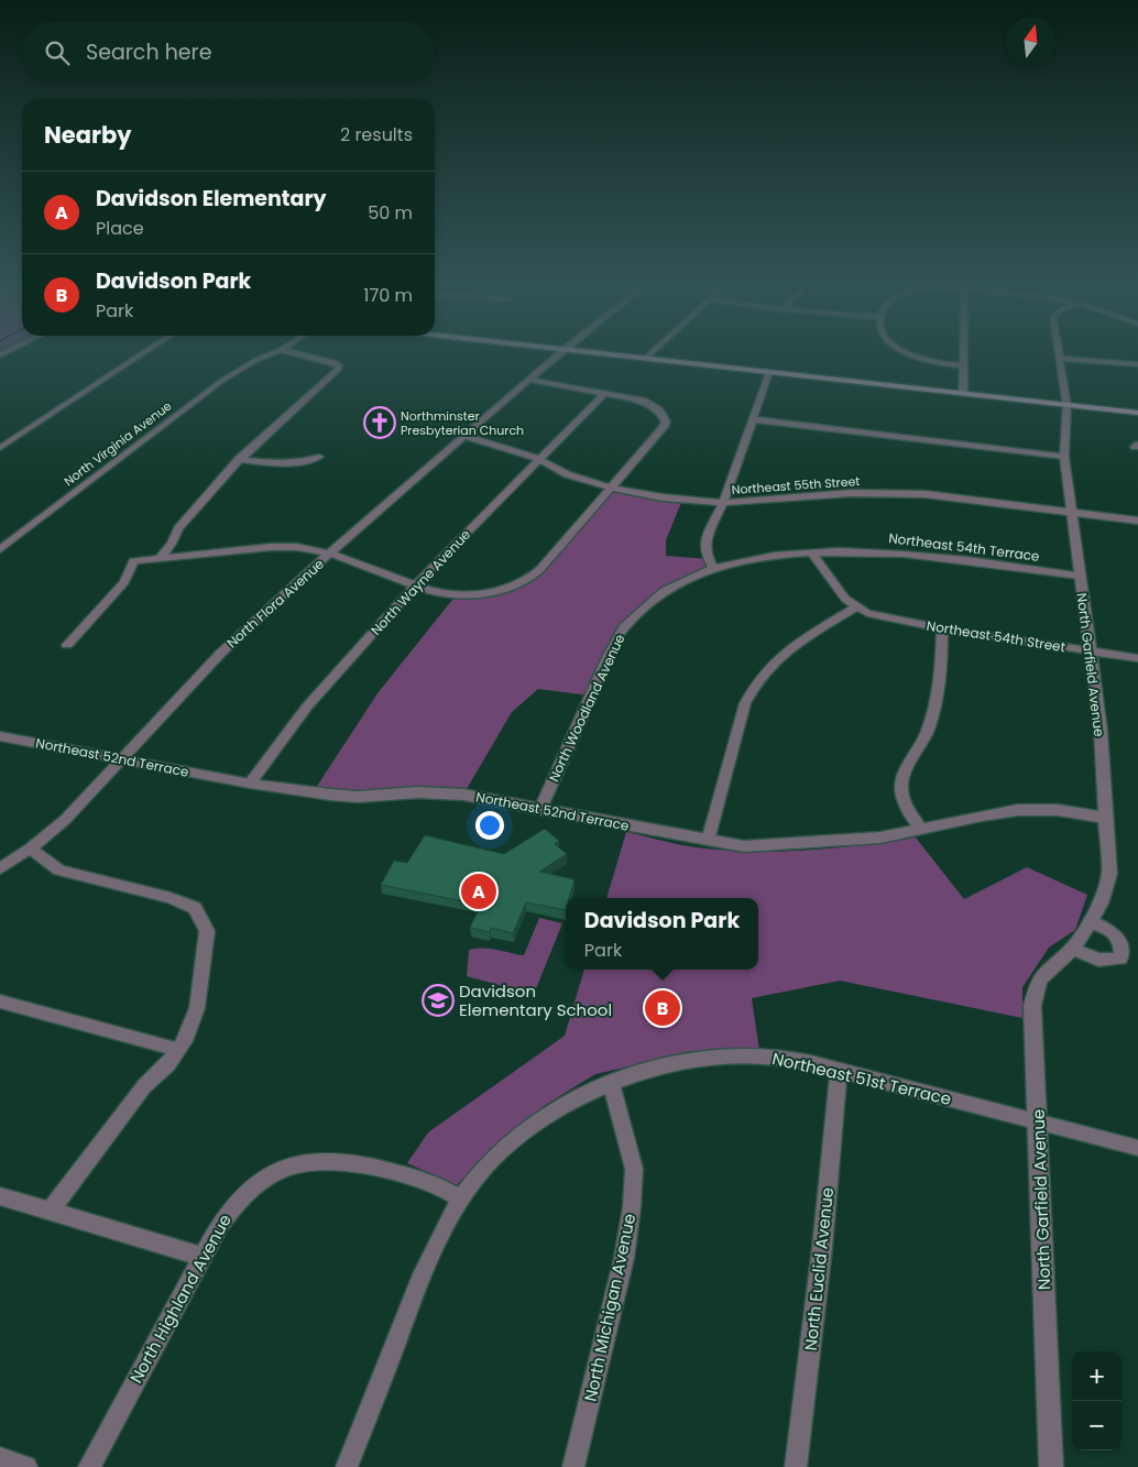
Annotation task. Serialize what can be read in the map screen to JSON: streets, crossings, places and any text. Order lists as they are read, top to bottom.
{
  "streets": {
    "street": [
      "North Virginia Avenue",
      "Northeast 55th Street",
      "Northeast 54th Terrace",
      "North Wayne Avenue",
      "North Flora Avenue",
      "Northeast 54th Street",
      "North Garfield Avenue",
      "North Woodland Avenue",
      "Northeast 52nd Terrace",
      "Northeast 51st Terrace",
      "North Euclid Avenue",
      "North Highland Avenue",
      "North Michigan Avenue"
    ]
  },
  "crossings": [
    ["Northeast 55th Street", "North Wayne Avenue"],
    ["Northeast 55th Street", "North Flora Avenue"],
    ["Northeast 55th Street", "North Garfield Avenue"],
    ["Northeast 54th Terrace", "North Garfield Avenue"],
    ["Northeast 54th Terrace", "North Woodland Avenue"],
    ["North Wayne Avenue", "Northeast 52nd Terrace"],
    ["North Flora Avenue", "Northeast 52nd Terrace"],
    ["Northeast 54th Street", "North Garfield Avenue"],
    ["North Garfield Avenue", "Northeast 52nd Terrace"],
    ["North Garfield Avenue", "Northeast 51st Terrace"],
    ["North Woodland Avenue", "Northeast 52nd Terrace"],
    ["Northeast 51st Terrace", "North Euclid Avenue"],
    ["Northeast 51st Terrace", "North Highland Avenue"],
    ["Northeast 51st Terrace", "North Michigan Avenue"]
  ],
  "places": {
    "church": ["Northminster Presbyterian Church"],
    "school or university": ["Davidson Elementary School"]
  },
  "north": "top",
  "page": {
    "search": "Search here",
    "heading": ["Nearby", "2 results"],
    "list": [
      {
        "mark": "A",
        "name": "Davidson Elementary",
        "note": "Place",
        "value": "50 m"
      },
      {
        "mark": "B",
        "name": "Davidson Park",
        "note": "Park",
        "value": "170 m"
      }
    ],
    "pins": ["A", "B"],
    "popup": ["Davidson Park", "Park"],
    "map_buttons": ["+", "−"]
  }
}
